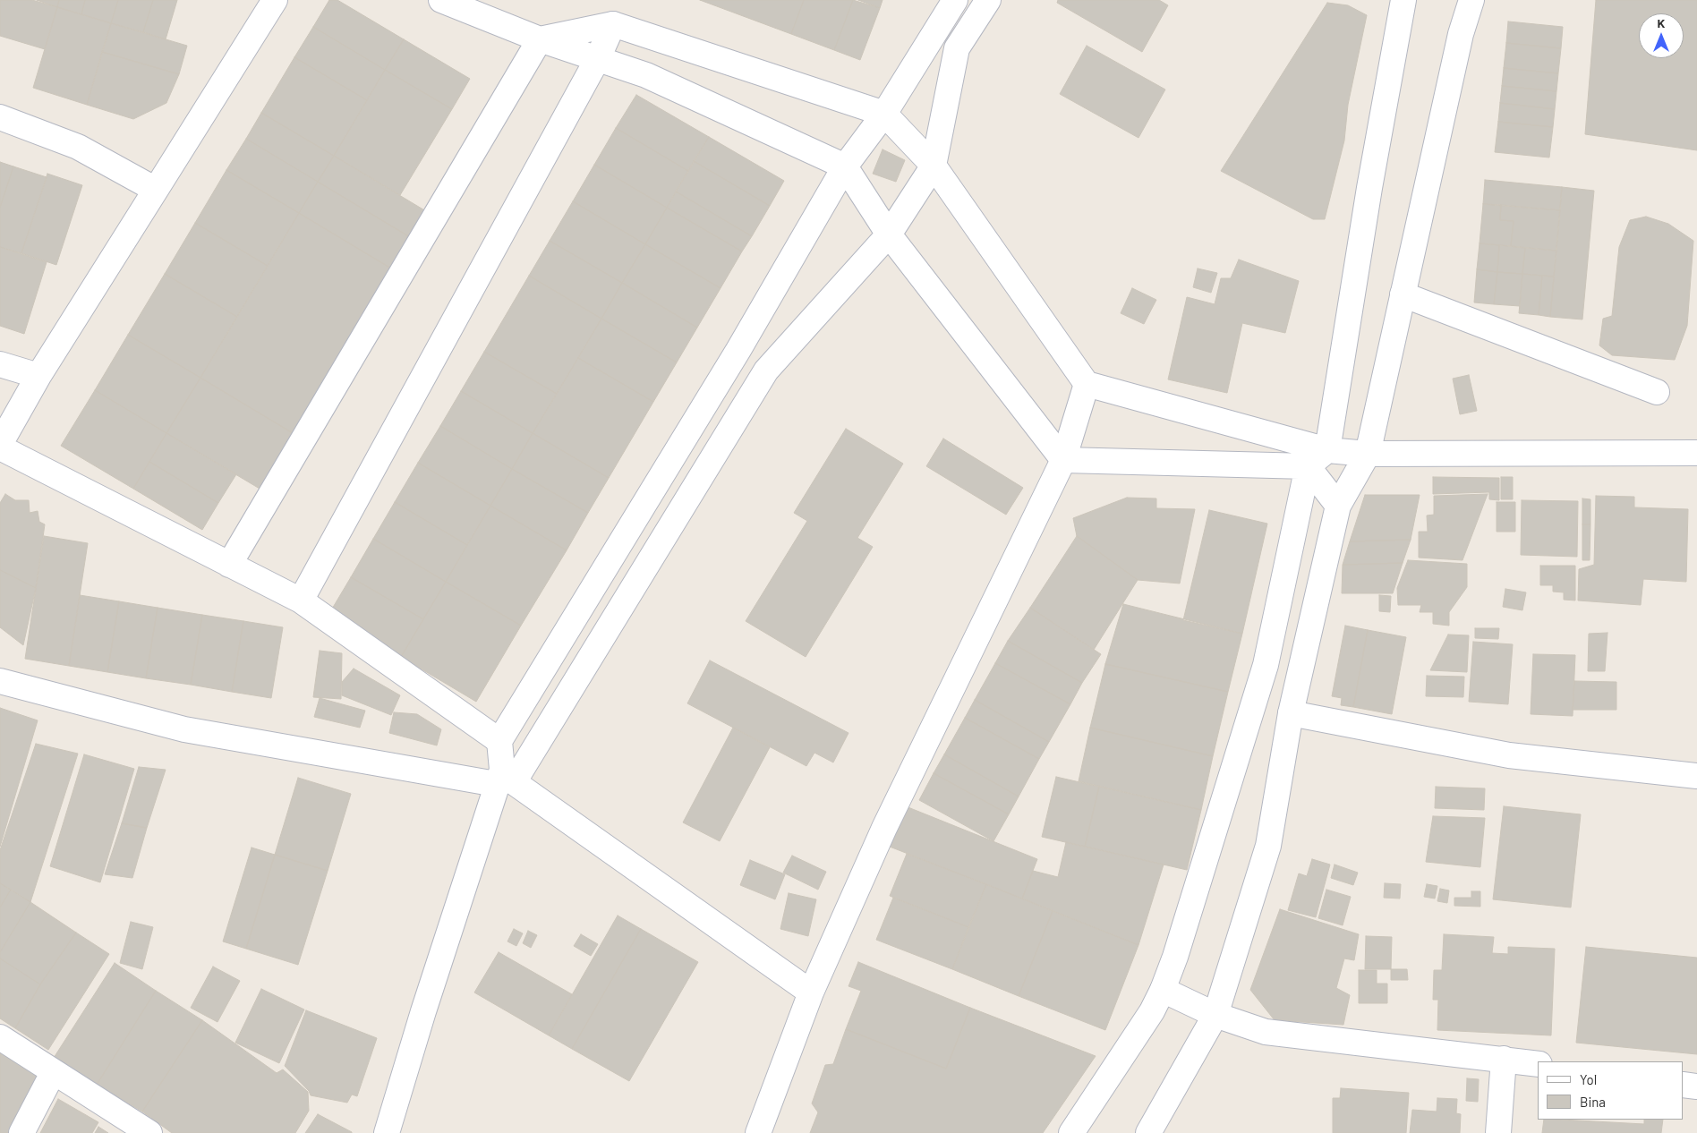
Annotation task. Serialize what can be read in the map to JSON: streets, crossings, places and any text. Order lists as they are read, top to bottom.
{
  "legend": ["Yol", "Bina"],
  "north": "top"
}
